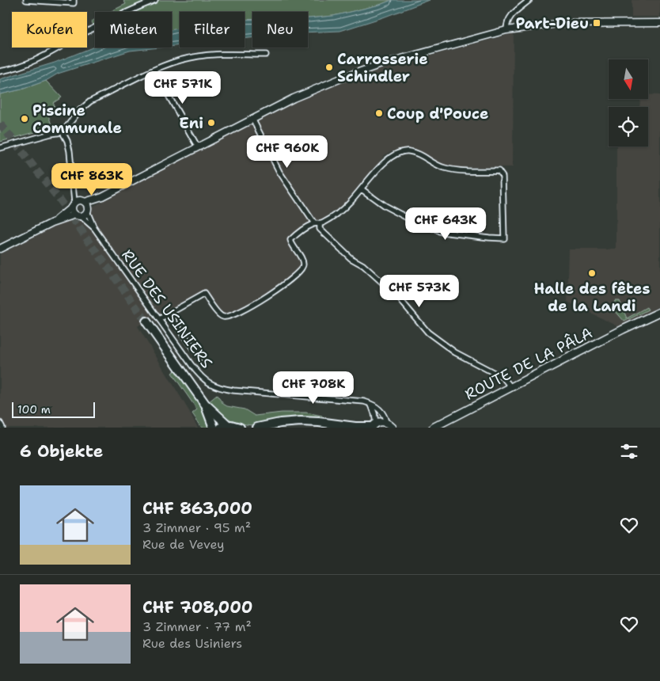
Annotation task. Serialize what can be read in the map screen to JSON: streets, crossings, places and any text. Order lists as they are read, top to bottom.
{
  "streets": {
    "main road": ["ROUTE DE LA PÂLA"],
    "street": ["RUE DES USINIERS"]
  },
  "places": {
    "transit": ["Part-Dieu"],
    "other": [
      "Carrosserie Schindler",
      "Coup d'Pouce",
      "Piscine Communale",
      "Eni",
      "Halle des fêtes de la Landi"
    ]
  },
  "scale_bar": "100 m",
  "north": "bottom",
  "page": {
    "chip": [
      "Kaufen",
      "Mieten",
      "Filter",
      "Neu"
    ],
    "price": [
      "CHF 571K",
      "CHF 960K",
      "CHF 863K",
      "CHF 643K",
      "CHF 573K",
      "CHF 708K"
    ],
    "scale": "100 m",
    "heading": "6 Objekte",
    "list": [
      {
        "name": "CHF 863,000",
        "note": "3 Zimmer · 95 m² · Rue de Vevey"
      },
      {
        "name": "CHF 708,000",
        "note": "3 Zimmer · 77 m² · Rue des Usiniers"
      }
    ]
  }
}
